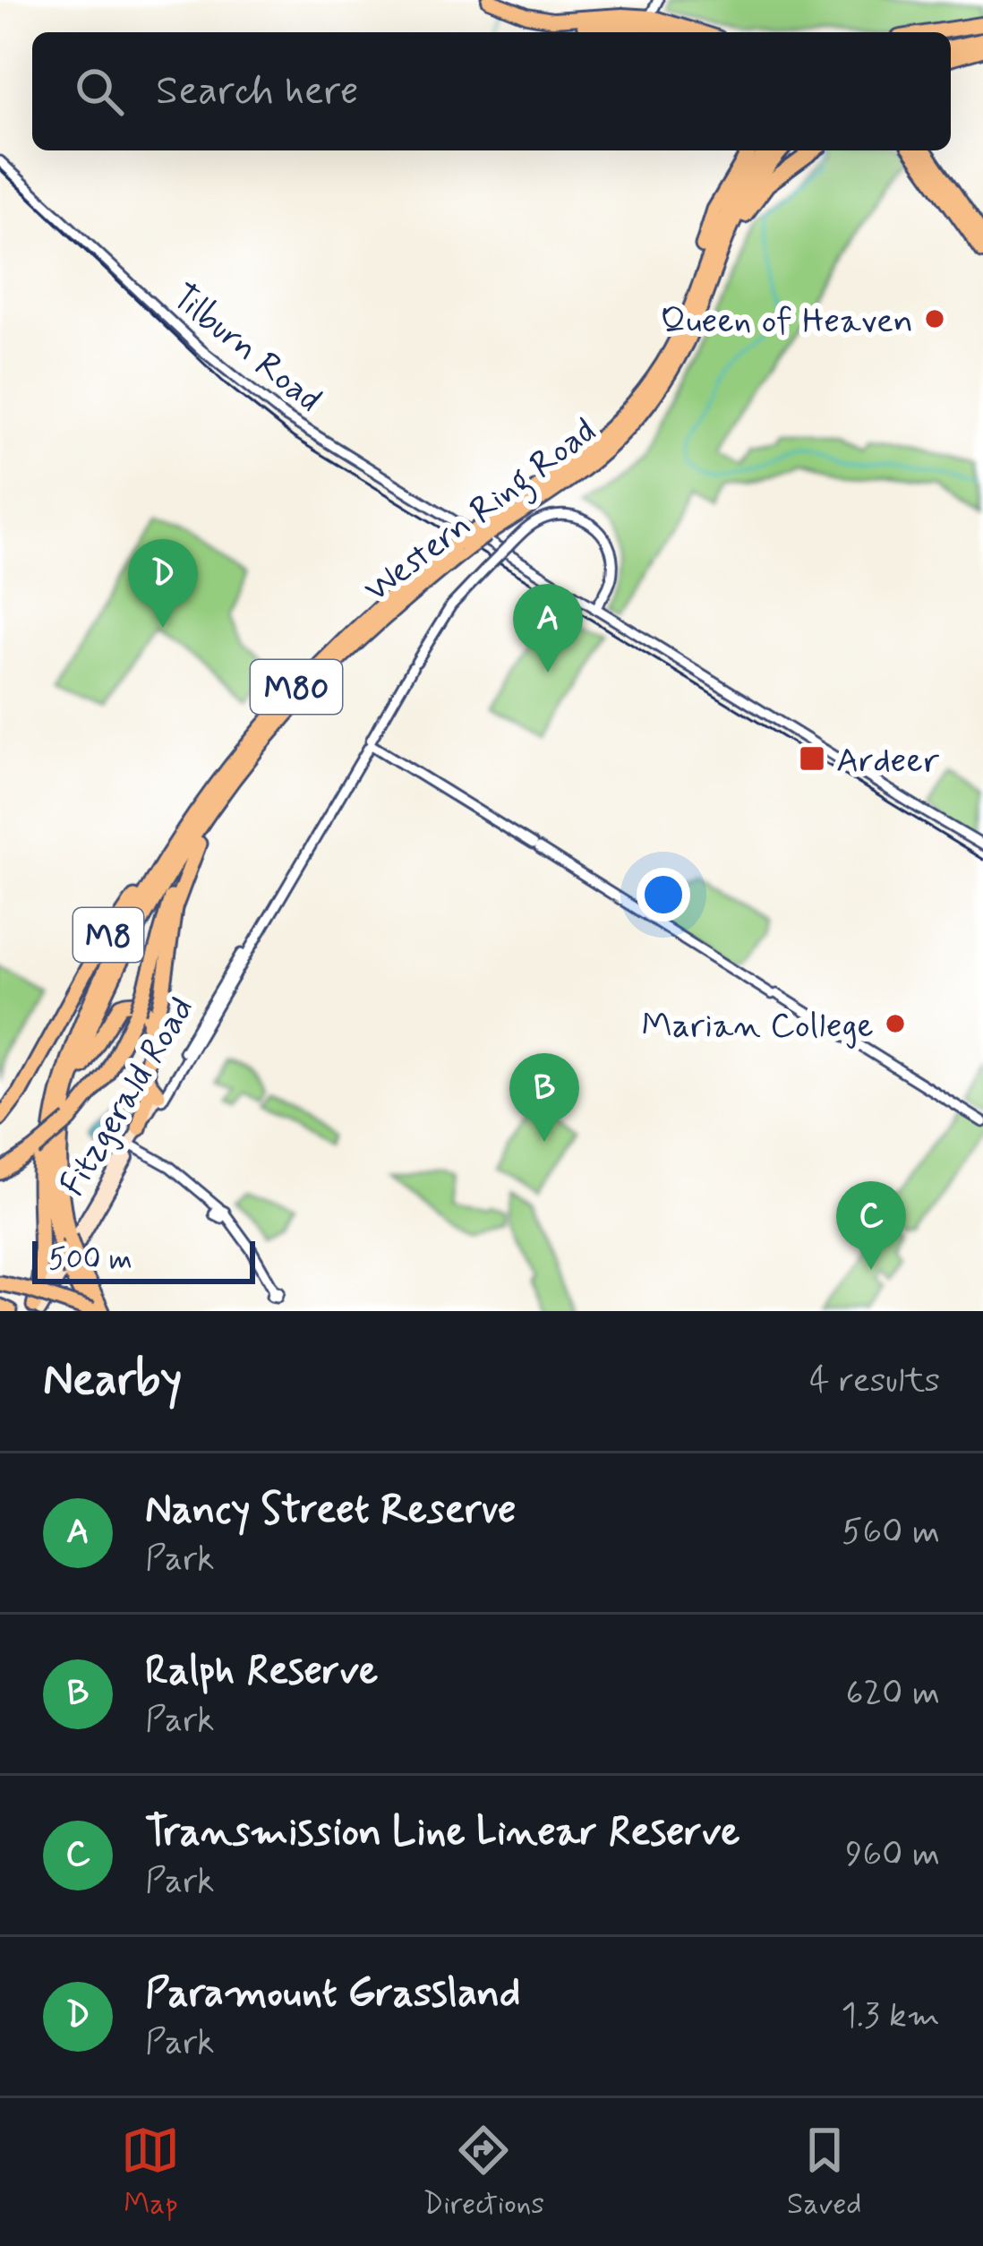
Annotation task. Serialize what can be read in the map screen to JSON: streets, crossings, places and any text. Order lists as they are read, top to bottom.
{
  "streets": {
    "highway": ["Western Ring Road", "M80", "M8"],
    "main road": ["Fitzgerald Road"],
    "street": ["Tilburn Road"]
  },
  "crossings": [
    ["Tilburn Road", "Western Ring Road"],
    ["Tilburn Road", "Fitzgerald Road"],
    ["Western Ring Road", "M8"]
  ],
  "places": {
    "other": ["Queen of Heaven", "Marian College"],
    "transit": ["Ardeer"]
  },
  "scale_bar": "500 m",
  "page": {
    "search": "Search here",
    "pins": [
      "D",
      "A",
      "B",
      "C"
    ],
    "scale": "500 m",
    "heading": ["Nearby", "4 results"],
    "list": [
      {
        "mark": "A",
        "name": "Nancy Street Reserve",
        "note": "Park",
        "value": "560 m"
      },
      {
        "mark": "B",
        "name": "Ralph Reserve",
        "note": "Park",
        "value": "620 m"
      },
      {
        "mark": "C",
        "name": "Transmission Line Linear Reserve",
        "note": "Park",
        "value": "960 m"
      },
      {
        "mark": "D",
        "name": "Paramount Grassland",
        "note": "Park",
        "value": "1.3 km"
      }
    ],
    "nav": ["Map", "Directions", "Saved"]
  }
}
